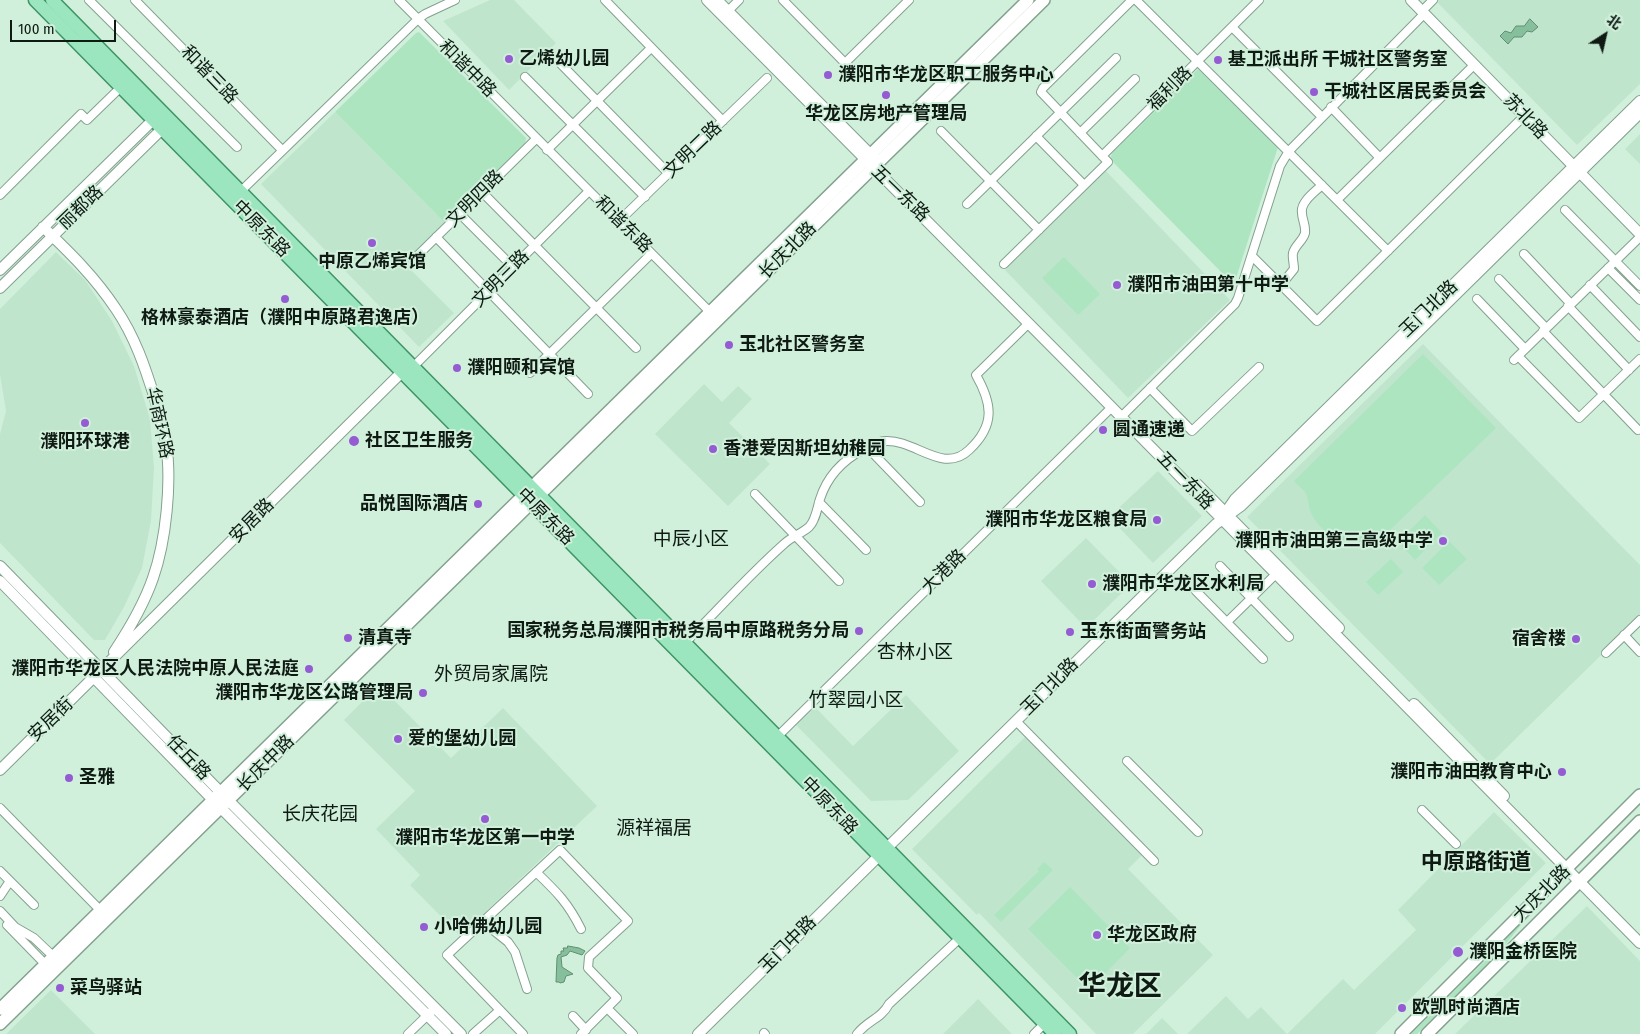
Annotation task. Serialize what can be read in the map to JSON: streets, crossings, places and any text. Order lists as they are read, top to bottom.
{
  "streets": {
    "main road": [
      "中原东路",
      "长庆北路",
      "长庆中路",
      "大庆北路"
    ],
    "street": [
      "和谐中路",
      "和谐三路",
      "福利路",
      "苏北路",
      "文明二路",
      "五一东路",
      "文明四路",
      "丽都路",
      "和谐东路",
      "文明三路",
      "玉门北路",
      "华商环路",
      "安居路",
      "大港路",
      "安居街",
      "任丘路",
      "玉门中路"
    ]
  },
  "crossings": [
    ["和谐中路", "文明四路"],
    ["和谐中路", "和谐东路"],
    ["苏北路", "玉门北路"],
    ["文明二路", "和谐东路"],
    ["五一东路", "长庆北路"],
    ["五一东路", "玉门北路"],
    ["五一东路", "大港路"],
    ["五一东路", "大庆北路"],
    ["文明四路", "和谐东路"],
    ["丽都路", "中原东路"],
    ["丽都路", "华商环路"],
    ["和谐东路", "长庆北路"],
    ["和谐东路", "文明三路"],
    ["中原东路", "长庆北路"],
    ["中原东路", "文明三路"],
    ["中原东路", "玉门北路"],
    ["中原东路", "安居路"],
    ["中原东路", "大港路"],
    ["中原东路", "长庆中路"],
    ["中原东路", "玉门中路"],
    ["长庆北路", "长庆中路"],
    ["文明三路", "安居路"],
    ["玉门北路", "玉门中路"],
    ["华商环路", "安居路"],
    ["华商环路", "安居街"],
    ["华商环路", "任丘路"],
    ["安居路", "安居街"],
    ["安居路", "任丘路"],
    ["安居街", "任丘路"],
    ["任丘路", "长庆中路"]
  ],
  "districts": [
    "中辰小区",
    "杏林小区",
    "外贸局家属院",
    "竹翠园小区",
    "长庆花园",
    "源祥福居",
    "中原路街道",
    "华龙区"
  ],
  "places": [
    "乙烯幼儿园",
    "基卫派出所 干城社区警务室",
    "濮阳市华龙区职工服务中心",
    "干城社区居民委员会",
    "华龙区房地产管理局",
    "中原乙烯宾馆",
    "濮阳市油田第十中学",
    "格林豪泰酒店（濮阳中原路君逸店）",
    "玉北社区警务室",
    "濮阳颐和宾馆",
    "濮阳环球港",
    "圆通速递",
    "社区卫生服务",
    "香港爱因斯坦幼稚园",
    "品悦国际酒店",
    "濮阳市华龙区粮食局",
    "濮阳市油田第三高级中学",
    "濮阳市华龙区水利局",
    "国家税务总局濮阳市税务局中原路税务分局",
    "玉东街面警务站",
    "清真寺",
    "宿舍楼",
    "濮阳市华龙区人民法院中原人民法庭",
    "濮阳市华龙区公路管理局",
    "爱的堡幼儿园",
    "濮阳市油田教育中心",
    "圣雅",
    "濮阳市华龙区第一中学",
    "小哈佛幼儿园",
    "华龙区政府",
    "濮阳金桥医院",
    "菜鸟驿站",
    "欧凯时尚酒店"
  ],
  "scale_bar": "100 m",
  "north": "top right"
}
